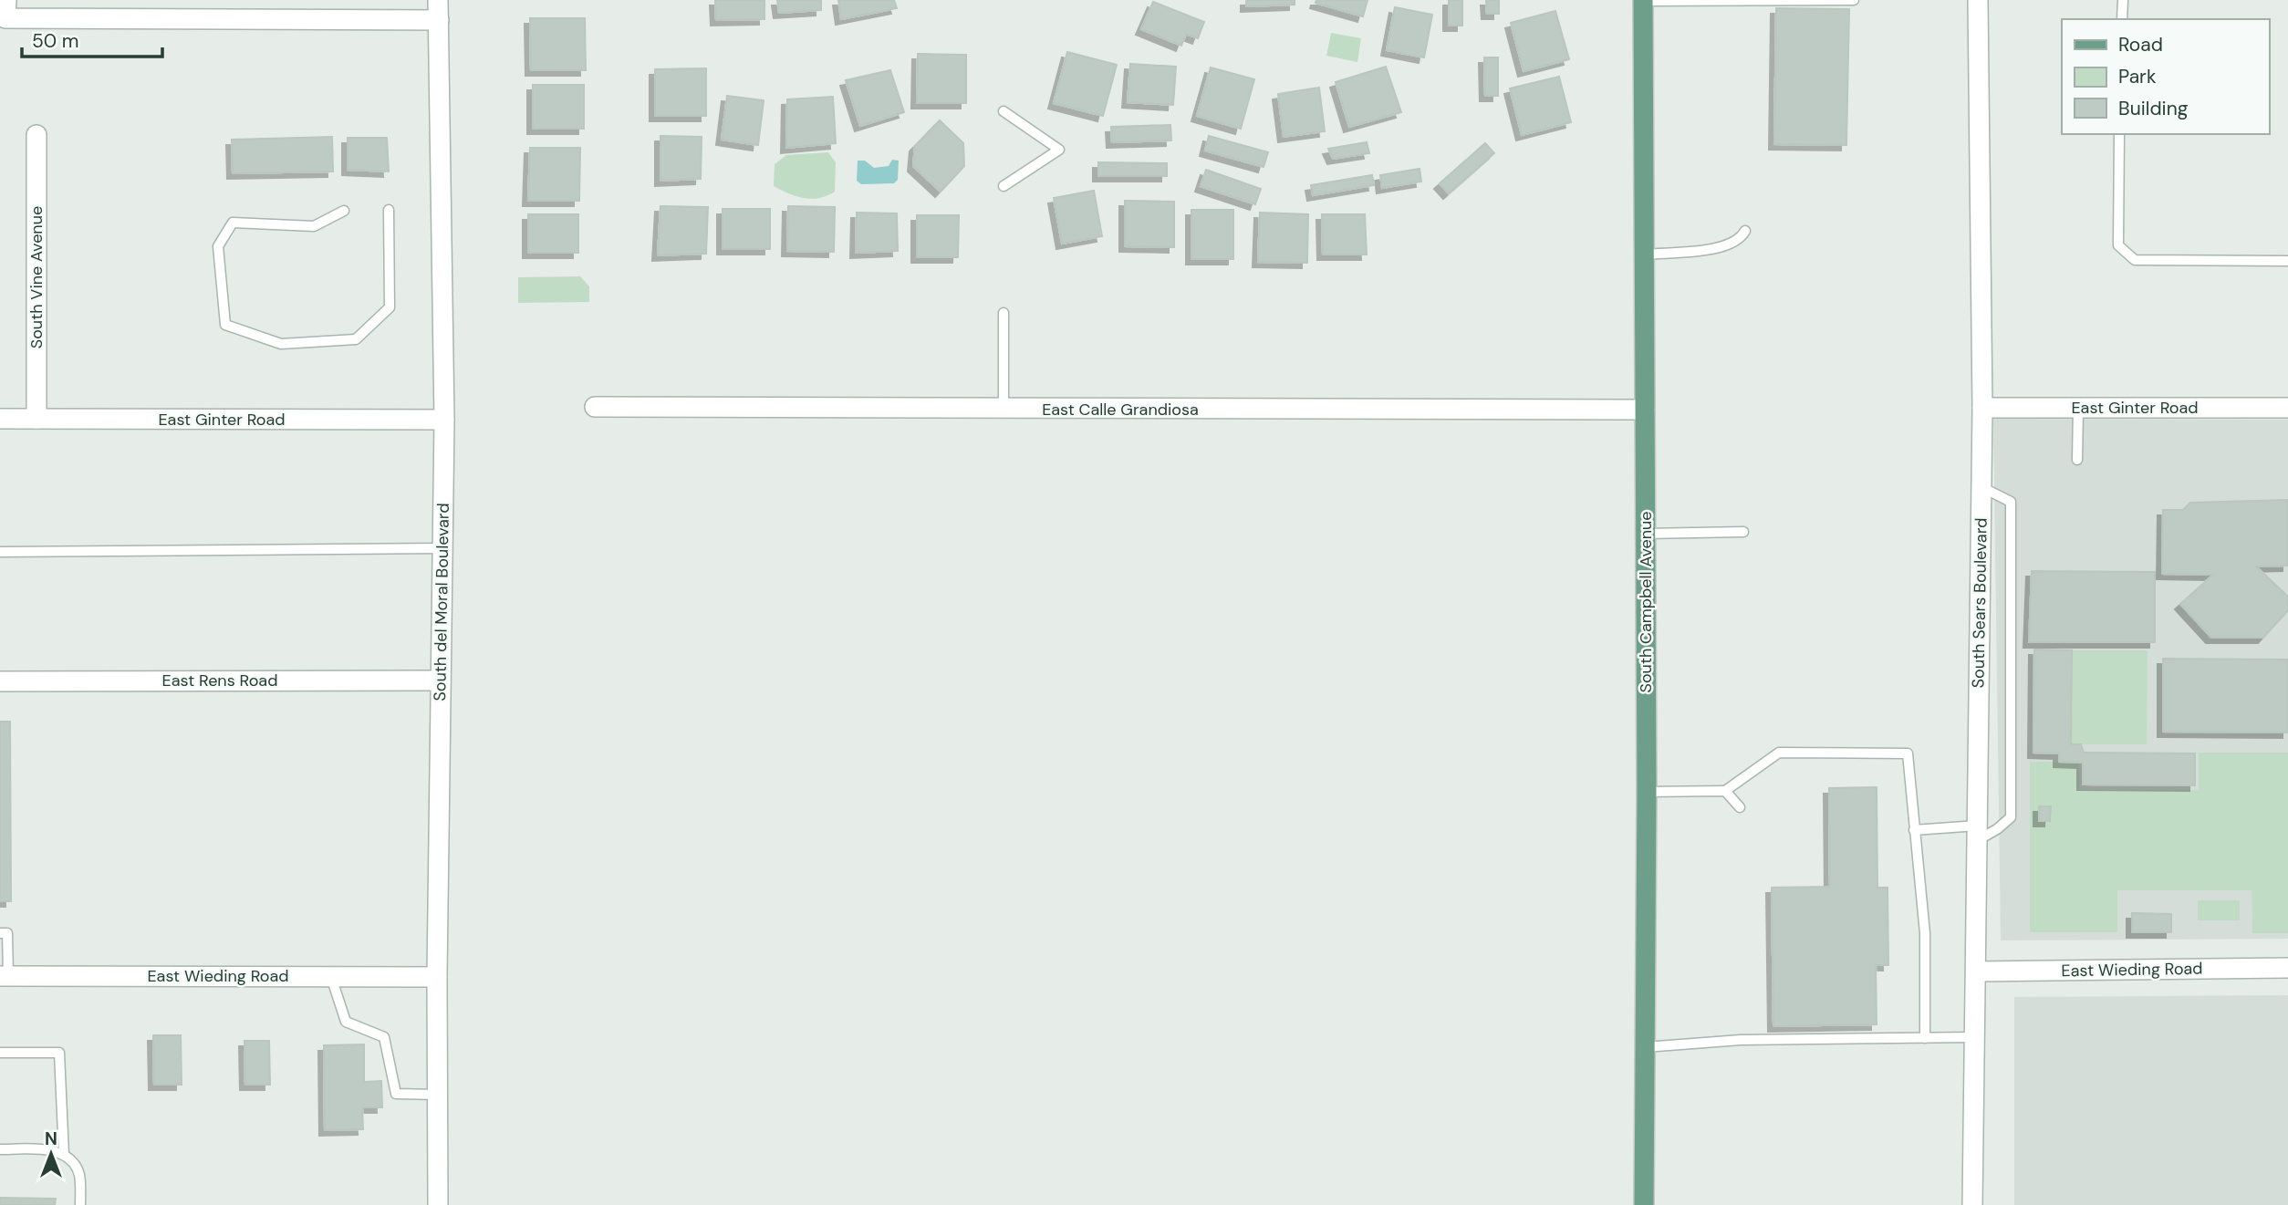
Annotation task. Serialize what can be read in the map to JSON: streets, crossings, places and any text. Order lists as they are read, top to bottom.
{
  "streets": {
    "main road": ["South Campbell Avenue"],
    "street": [
      "South Vine Avenue",
      "East Ginter Road",
      "East Calle Grandiosa",
      "South del Moral Boulevard",
      "South Sears Boulevard",
      "East Rens Road",
      "East Wieding Road"
    ]
  },
  "crossings": [
    ["South Vine Avenue", "East Ginter Road"],
    ["East Ginter Road", "South del Moral Boulevard"],
    ["East Ginter Road", "South Sears Boulevard"],
    ["East Calle Grandiosa", "South Campbell Avenue"],
    ["South del Moral Boulevard", "East Rens Road"],
    ["South del Moral Boulevard", "East Wieding Road"],
    ["South Sears Boulevard", "East Wieding Road"]
  ],
  "legend": ["Road", "Park", "Building"],
  "scale_bar": "50 m",
  "north": "top"
}
